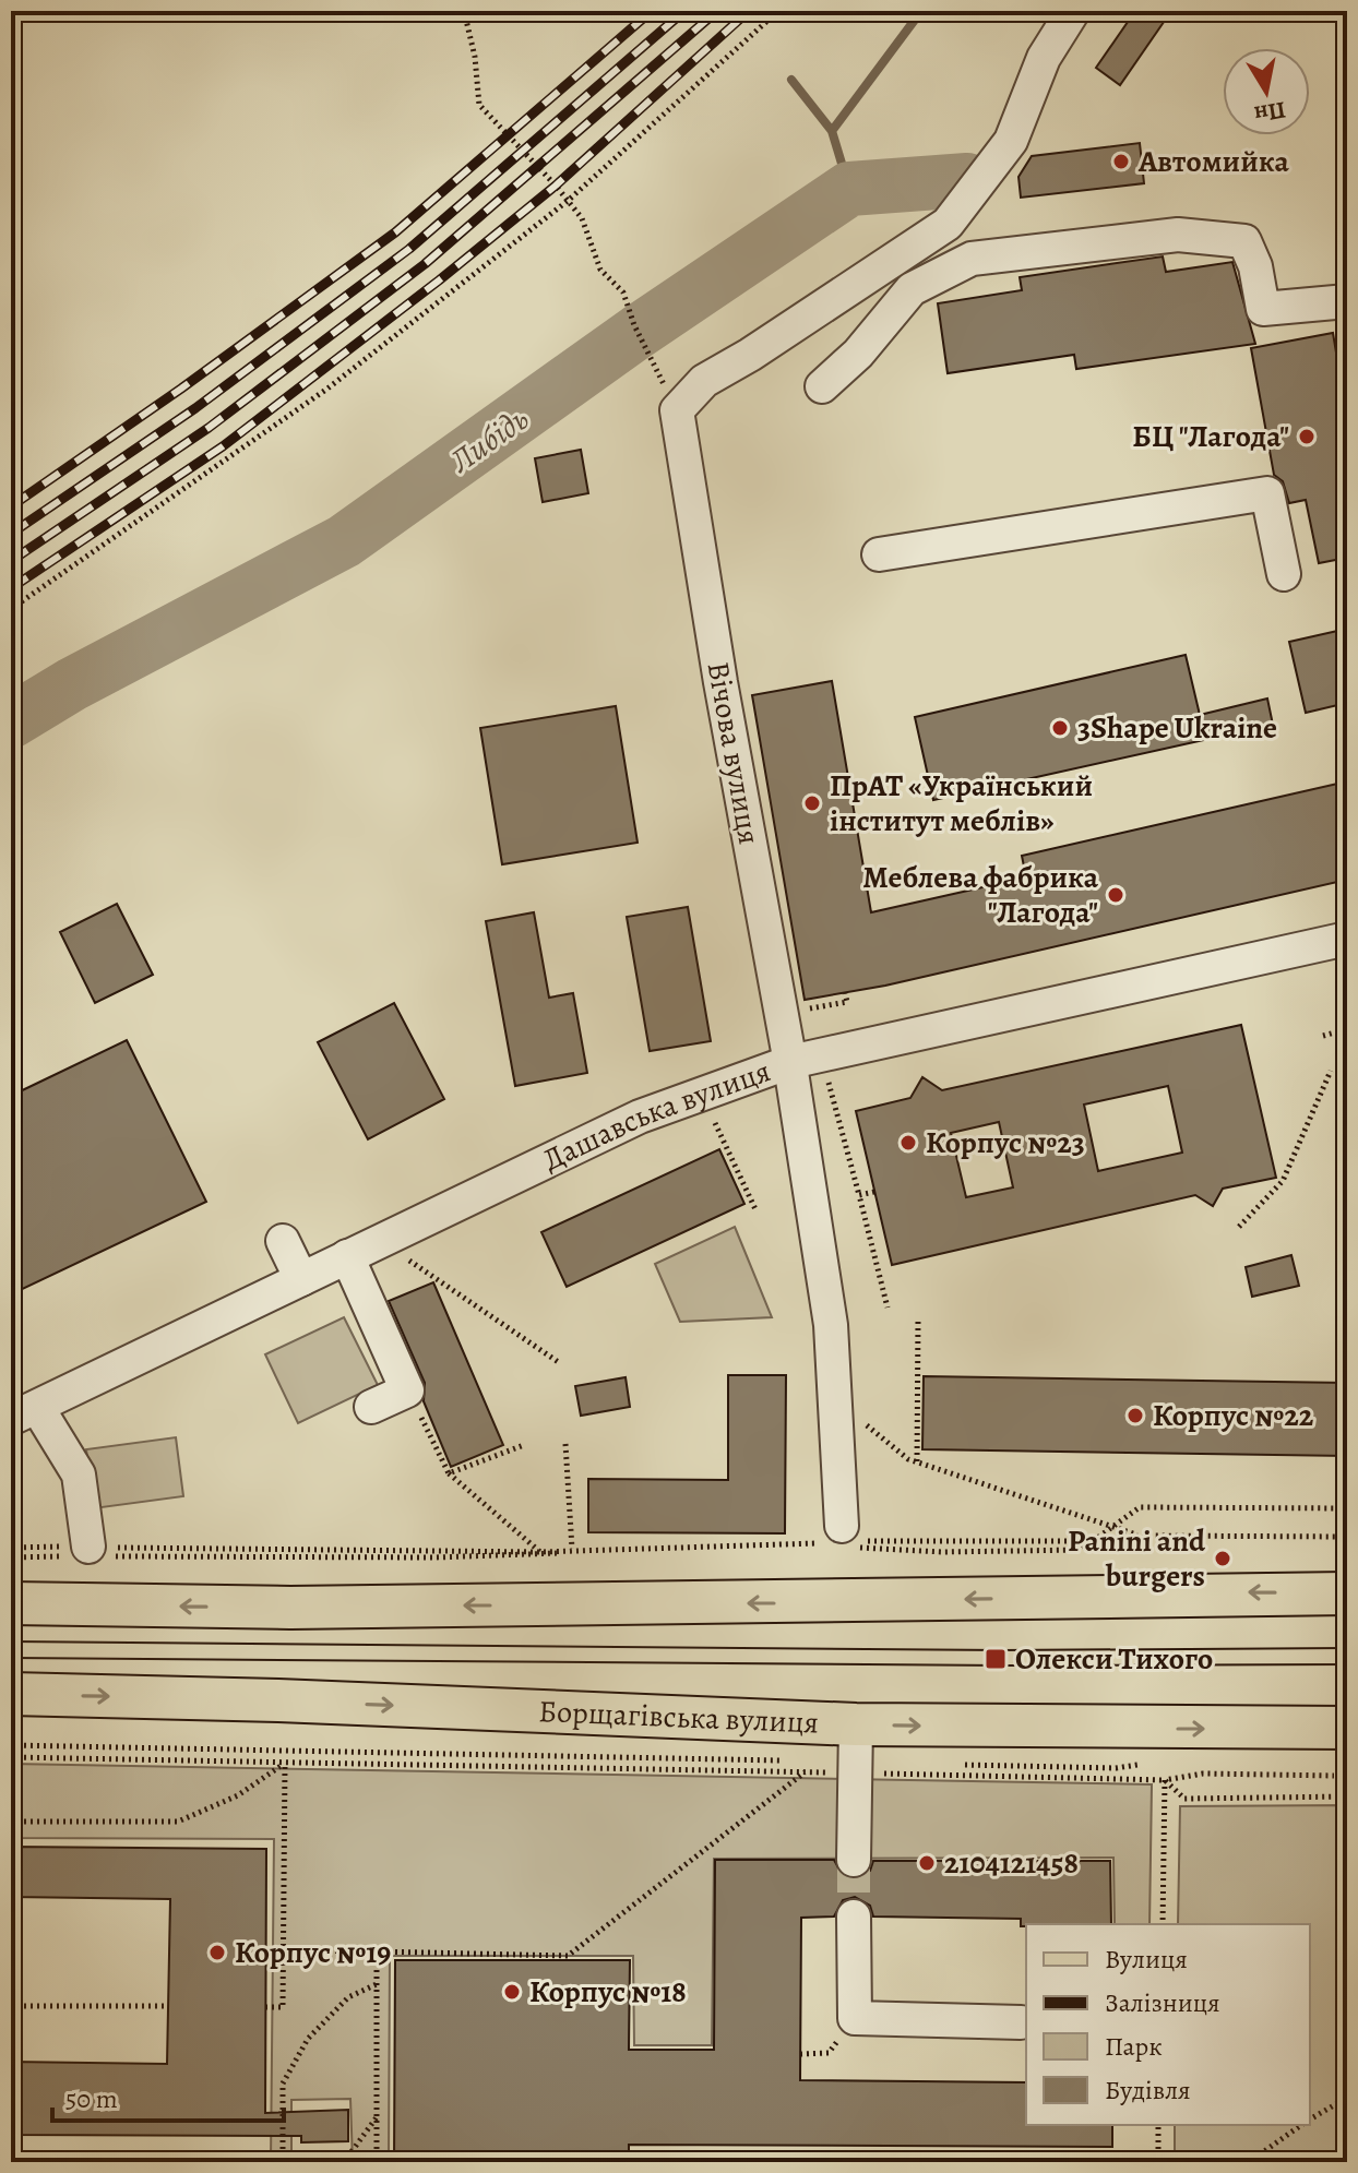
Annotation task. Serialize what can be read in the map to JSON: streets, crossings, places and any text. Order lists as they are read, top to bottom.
{
  "streets": {
    "main road": ["Борщагівська вулиця"],
    "street": ["Вічова вулиця", "Дашавська вулиця"]
  },
  "crossings": [
    ["Вічова вулиця", "Дашавська вулиця"]
  ],
  "water": ["Либідь"],
  "places": {
    "other": [
      "Автомийка",
      "БЦ \"Лагода\"",
      "3Shape Ukraine",
      "ПрАТ «Український інститут меблів»",
      "Меблева фабрика \"Лагода\"",
      "Корпус №23",
      "Корпус №22",
      "Panini and burgers",
      "2104121458",
      "Корпус №19",
      "Корпус №18"
    ],
    "transit": ["Олекси Тихого"]
  },
  "legend": [
    "Вулиця",
    "Залізниця",
    "Парк",
    "Будівля"
  ],
  "scale_bar": "50 m",
  "north": "bottom"
}
